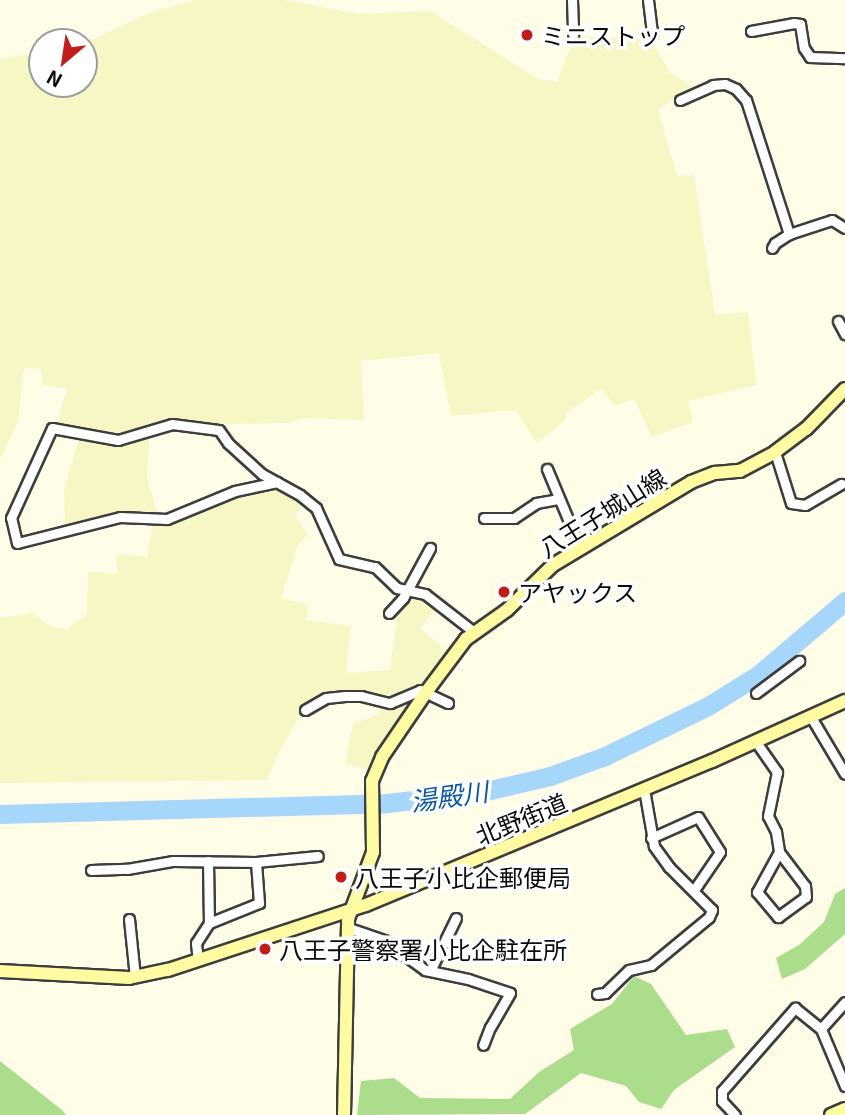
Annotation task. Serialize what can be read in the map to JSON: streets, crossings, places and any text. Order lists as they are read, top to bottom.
{
  "streets": {
    "main road": ["八王子城山線", "北野街道"]
  },
  "crossings": [
    ["八王子城山線", "北野街道"]
  ],
  "water": ["湯殿川"],
  "places": [
    "ミニストップ",
    "アヤックス",
    "八王子小比企郵便局",
    "八王子警察署小比企駐在所"
  ],
  "north": "bottom left"
}
